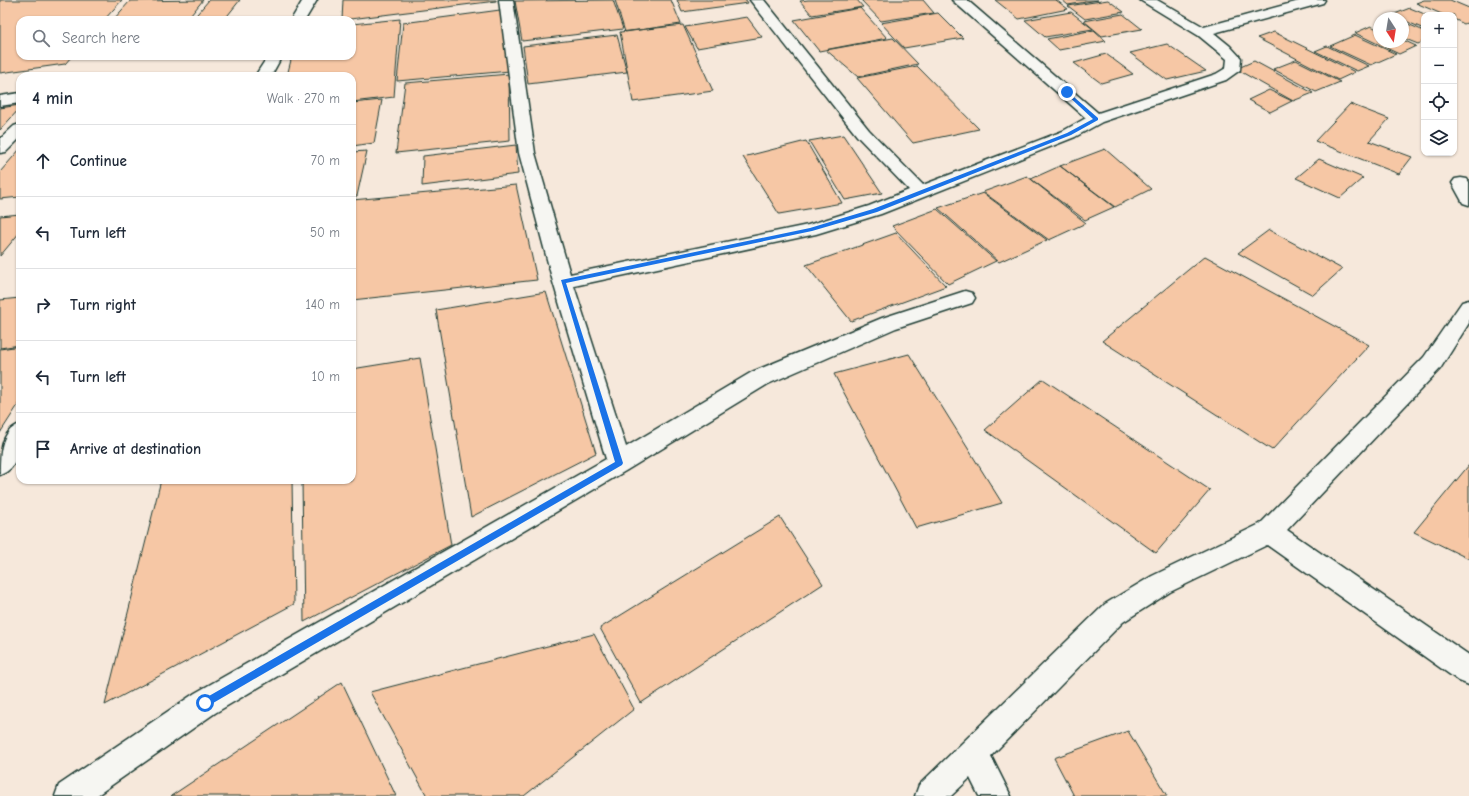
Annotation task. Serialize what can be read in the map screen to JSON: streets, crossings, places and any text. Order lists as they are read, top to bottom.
{
  "north": "bottom",
  "page": {
    "map_buttons": ["+", "−"],
    "search": "Search here",
    "heading": ["4 min", "Walk · 270 m"],
    "list": [
      ["Continue", "70 m"],
      ["Turn left", "50 m"],
      ["Turn right", "140 m"],
      ["Turn left", "10 m"],
      "Arrive at destination"
    ]
  }
}
